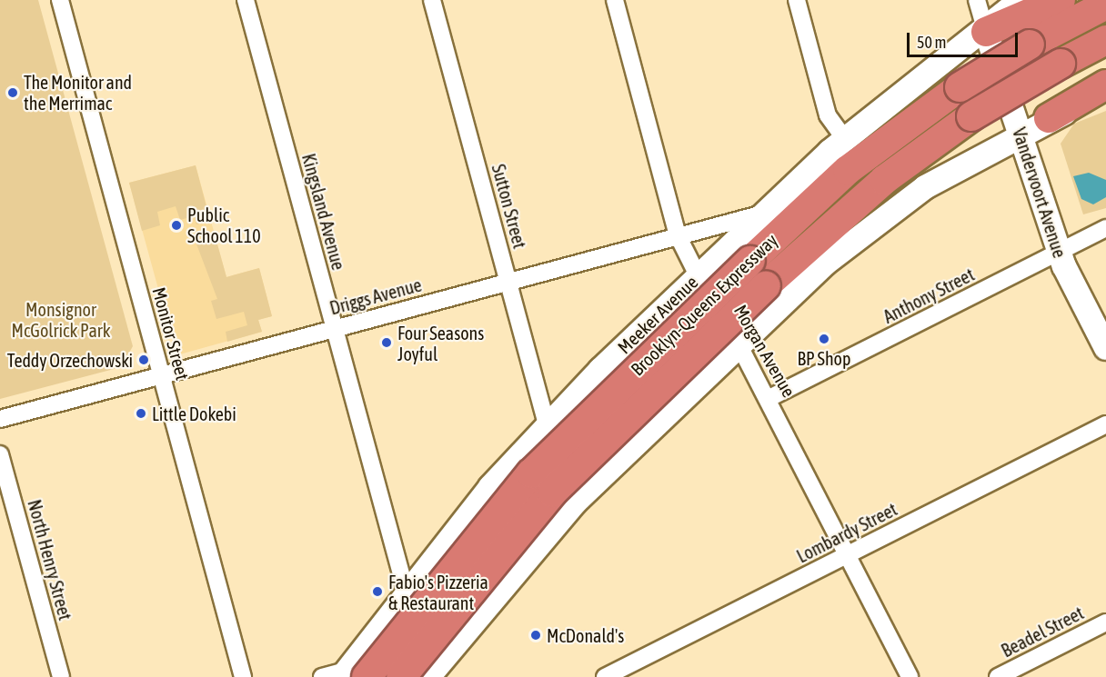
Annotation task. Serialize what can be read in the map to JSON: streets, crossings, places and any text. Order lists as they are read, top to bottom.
{
  "streets": {
    "highway": ["Brooklyn-Queens Expressway"],
    "main road": ["Vandervoort Avenue", "Meeker Avenue"],
    "street": [
      "Sutton Street",
      "Kingsland Avenue",
      "Anthony Street",
      "Driggs Avenue",
      "Monitor Street",
      "Morgan Avenue",
      "Lombardy Street",
      "North Henry Street",
      "Beadel Street"
    ]
  },
  "crossings": [
    ["Vandervoort Avenue", "Anthony Street"],
    ["Vandervoort Avenue", "Meeker Avenue"],
    ["Sutton Street", "Driggs Avenue"],
    ["Sutton Street", "Meeker Avenue"],
    ["Kingsland Avenue", "Driggs Avenue"],
    ["Kingsland Avenue", "Meeker Avenue"],
    ["Anthony Street", "Morgan Avenue"],
    ["Driggs Avenue", "Meeker Avenue"],
    ["Driggs Avenue", "Monitor Street"],
    ["Driggs Avenue", "Morgan Avenue"],
    ["Brooklyn-Queens Expressway", "Meeker Avenue"],
    ["Meeker Avenue", "Morgan Avenue"],
    ["Morgan Avenue", "Lombardy Street"]
  ],
  "parks": ["Monsignor McGolrick Park"],
  "places": [
    "The Monitor and the Merrimac",
    "Public School 110",
    "BP Shop",
    "Four Seasons Joyful",
    "Teddy Orzechowski",
    "Little Dokebi",
    "Fabio's Pizzeria & Restaurant",
    "McDonald's"
  ],
  "scale_bar": "50 m"
}
